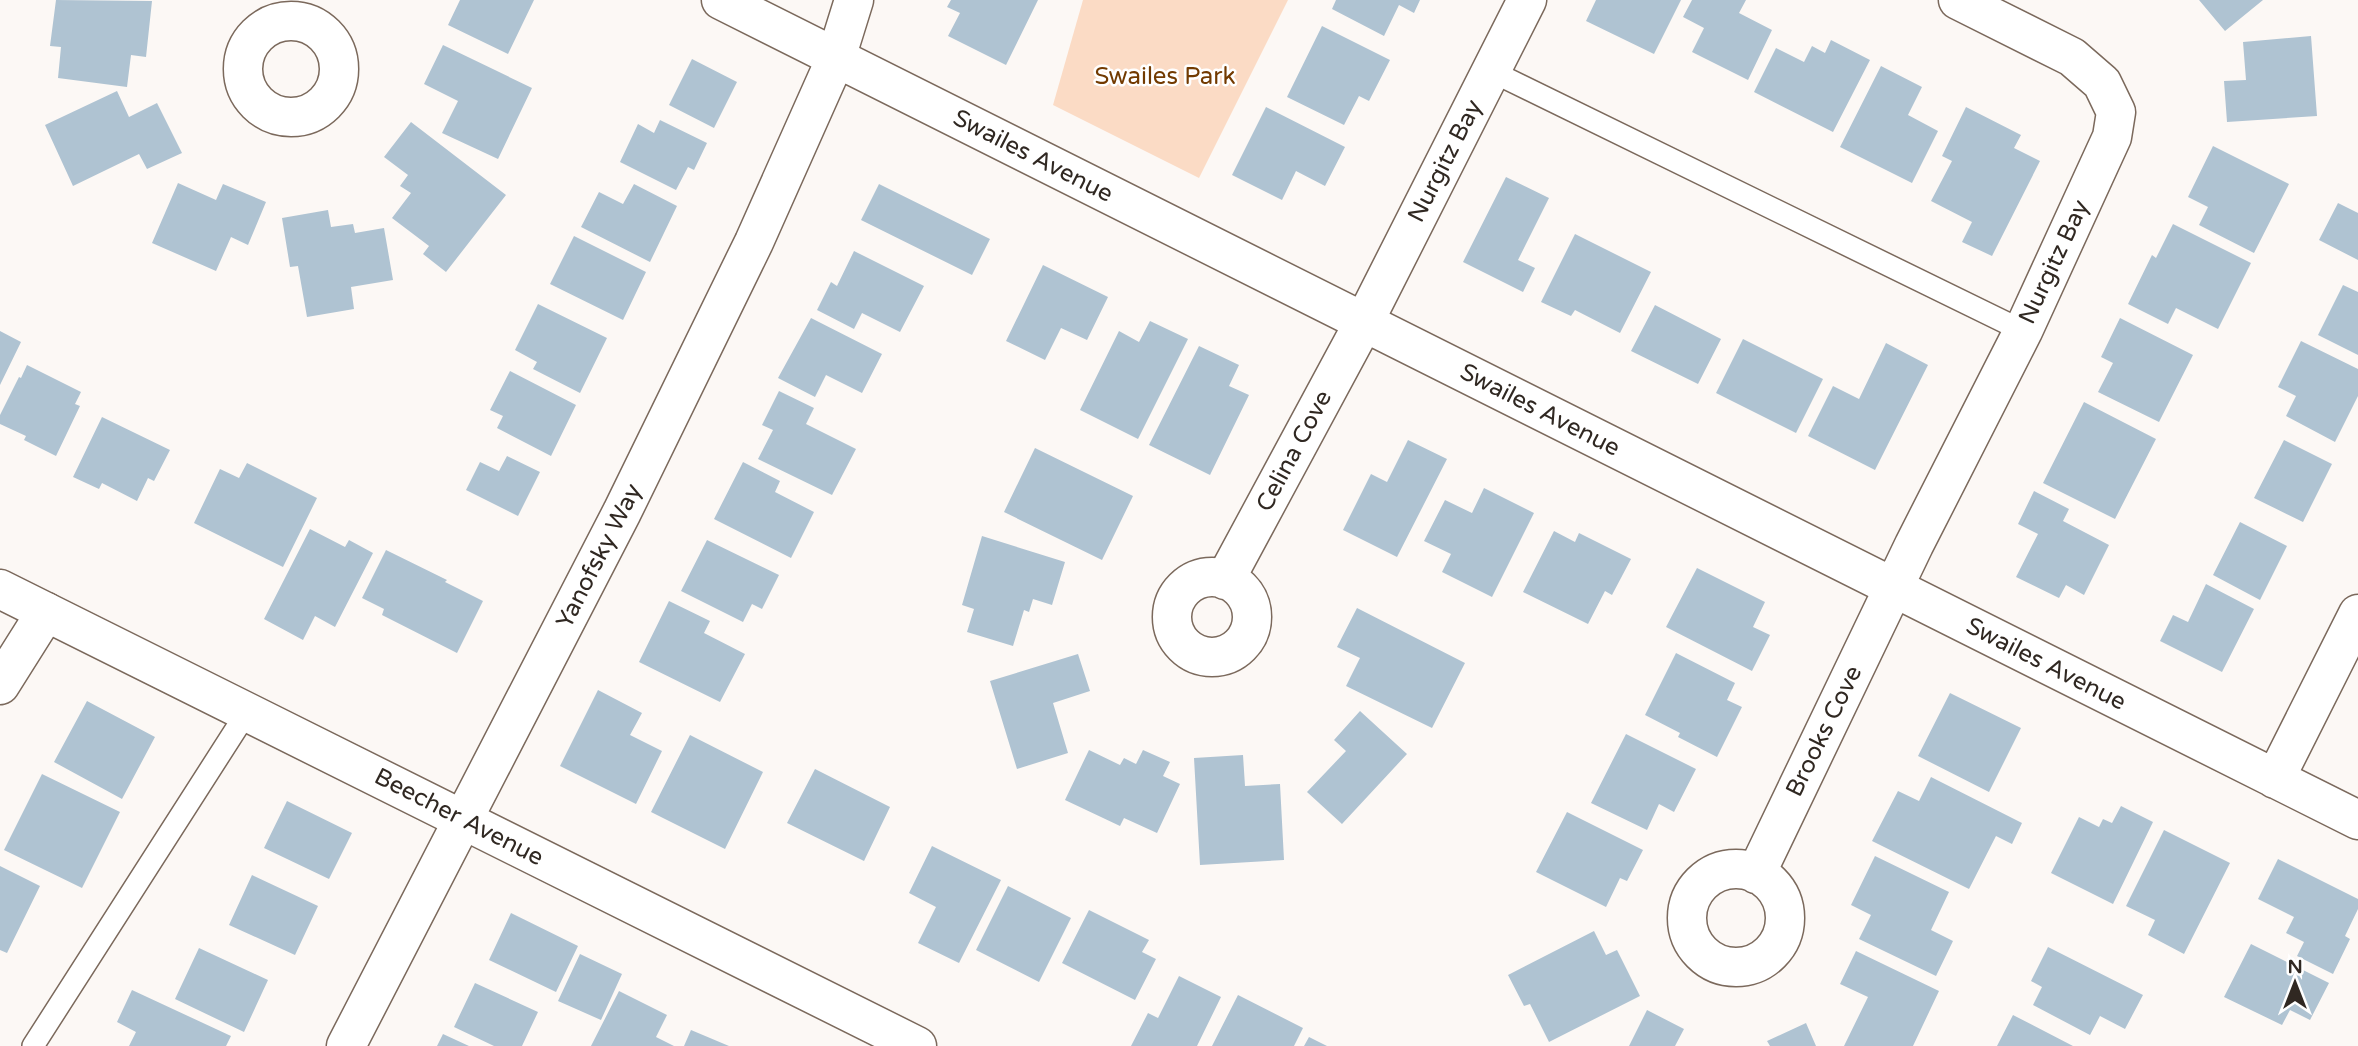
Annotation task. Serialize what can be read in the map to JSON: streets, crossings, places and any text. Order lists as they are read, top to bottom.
{
  "streets": {
    "street": [
      "Swailes Avenue",
      "Nurgitz Bay",
      "Celina Cove",
      "Yanofsky Way",
      "Brooks Cove",
      "Beecher Avenue"
    ]
  },
  "crossings": [
    ["Swailes Avenue", "Nurgitz Bay"],
    ["Swailes Avenue", "Celina Cove"],
    ["Swailes Avenue", "Yanofsky Way"],
    ["Swailes Avenue", "Brooks Cove"],
    ["Nurgitz Bay", "Celina Cove"],
    ["Nurgitz Bay", "Brooks Cove"],
    ["Yanofsky Way", "Beecher Avenue"]
  ],
  "parks": ["Swailes Park"],
  "north": "top"
}
